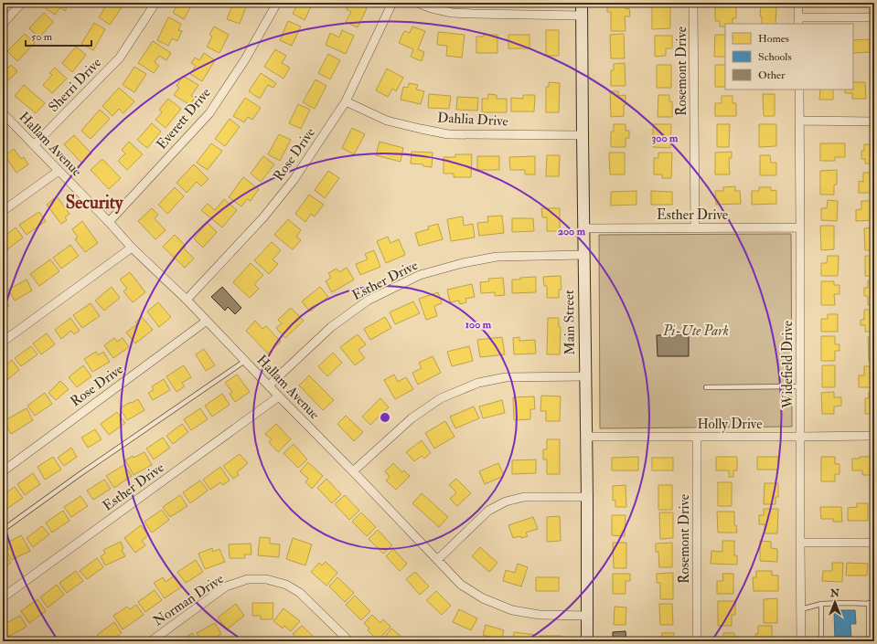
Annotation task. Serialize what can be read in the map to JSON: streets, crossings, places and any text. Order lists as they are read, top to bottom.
{
  "streets": {
    "main road": ["Main Street"],
    "street": [
      "Rosemont Drive",
      "Sherri Drive",
      "Everett Drive",
      "Dahlia Drive",
      "Hallam Avenue",
      "Rose Drive",
      "Esther Drive",
      "Widefield Drive",
      "Holly Drive",
      "Norman Drive"
    ]
  },
  "crossings": [
    ["Rosemont Drive", "Esther Drive"],
    ["Rosemont Drive", "Holly Drive"],
    ["Sherri Drive", "Hallam Avenue"],
    ["Everett Drive", "Hallam Avenue"],
    ["Dahlia Drive", "Rose Drive"],
    ["Dahlia Drive", "Main Street"],
    ["Hallam Avenue", "Rose Drive"],
    ["Hallam Avenue", "Esther Drive"],
    ["Hallam Avenue", "Main Street"],
    ["Esther Drive", "Main Street"],
    ["Esther Drive", "Widefield Drive"],
    ["Main Street", "Holly Drive"],
    ["Widefield Drive", "Holly Drive"]
  ],
  "districts": ["Security"],
  "parks": ["Pi-Ute Park"],
  "legend": ["Homes", "Schools", "Other"],
  "scale_bar": "50 m",
  "north": "top",
  "rings": ["300 m", "200 m", "100 m"]
}
